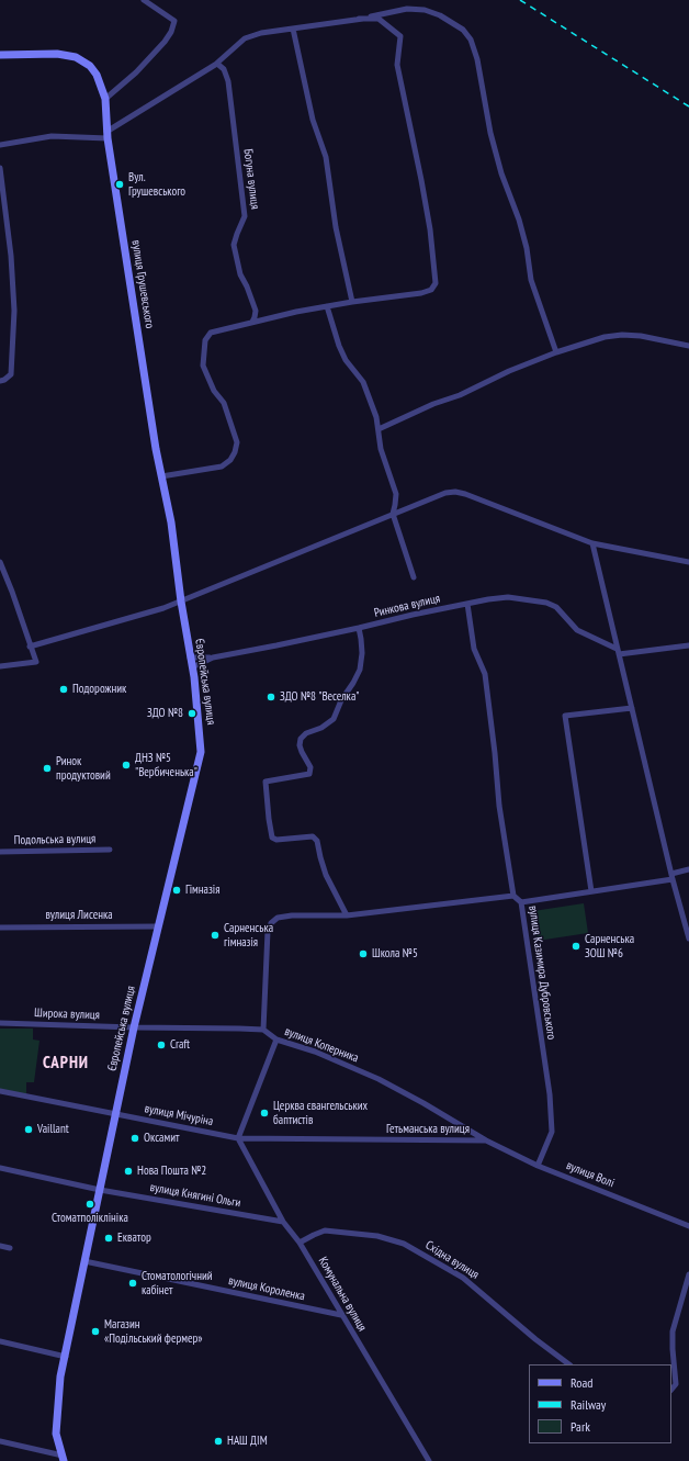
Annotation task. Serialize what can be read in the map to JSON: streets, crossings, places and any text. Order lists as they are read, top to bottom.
{
  "streets": {
    "main road": ["вулиця Грушевського", "Європейська вулиця"],
    "street": [
      "Богуна вулиця",
      "Ринкова вулиця",
      "Подольська вулиця",
      "вулиця Лисенка",
      "вулиця Казимира Дубровського",
      "Широка вулиця",
      "вулиця Коперника",
      "вулиця Мічуріна",
      "Гетьманська вулиця",
      "вулиця Волі",
      "вулиця Княгині Ольги",
      "Східна вулиця",
      "вулиця Короленка",
      "Комунальна вулиця"
    ]
  },
  "crossings": [
    ["вулиця Грушевського", "Європейська вулиця"],
    ["Ринкова вулиця", "Європейська вулиця"],
    ["Ринкова вулиця", "вулиця Казимира Дубровського"],
    ["Європейська вулиця", "вулиця Лисенка"],
    ["Європейська вулиця", "Широка вулиця"],
    ["Європейська вулиця", "вулиця Мічуріна"],
    ["Європейська вулиця", "вулиця Княгині Ольги"],
    ["Європейська вулиця", "вулиця Короленка"],
    ["вулиця Казимира Дубровського", "вулиця Волі"],
    ["вулиця Коперника", "Гетьманська вулиця"],
    ["вулиця Коперника", "вулиця Волі"],
    ["вулиця Мічуріна", "Гетьманська вулиця"],
    ["вулиця Мічуріна", "Комунальна вулиця"],
    ["Гетьманська вулиця", "вулиця Волі"],
    ["Гетьманська вулиця", "Комунальна вулиця"],
    ["вулиця Княгині Ольги", "Комунальна вулиця"],
    ["Східна вулиця", "Комунальна вулиця"],
    ["вулиця Короленка", "Комунальна вулиця"]
  ],
  "districts": ["САРНИ"],
  "places": [
    "Вул. Грушевського",
    "Подорожник",
    "ЗДО №8 \"Веселка\"",
    "ЗДО №8",
    "ДНЗ №5 \"Вербиченька\"",
    "Ринок продуктовий",
    "Гімназія",
    "Сарненська гімназія",
    "Сарненська ЗОШ №6",
    "Школа №5",
    "Craft",
    "Церква євангельських баптистів",
    "Vaillant",
    "Оксамит",
    "Нова Пошта №2",
    "Стоматполіклініка",
    "Екватор",
    "Стоматологічний кабінет",
    "Магазин «Подільський фермер»",
    "НАШ ДІМ"
  ],
  "legend": ["Road", "Railway", "Park"]
}
